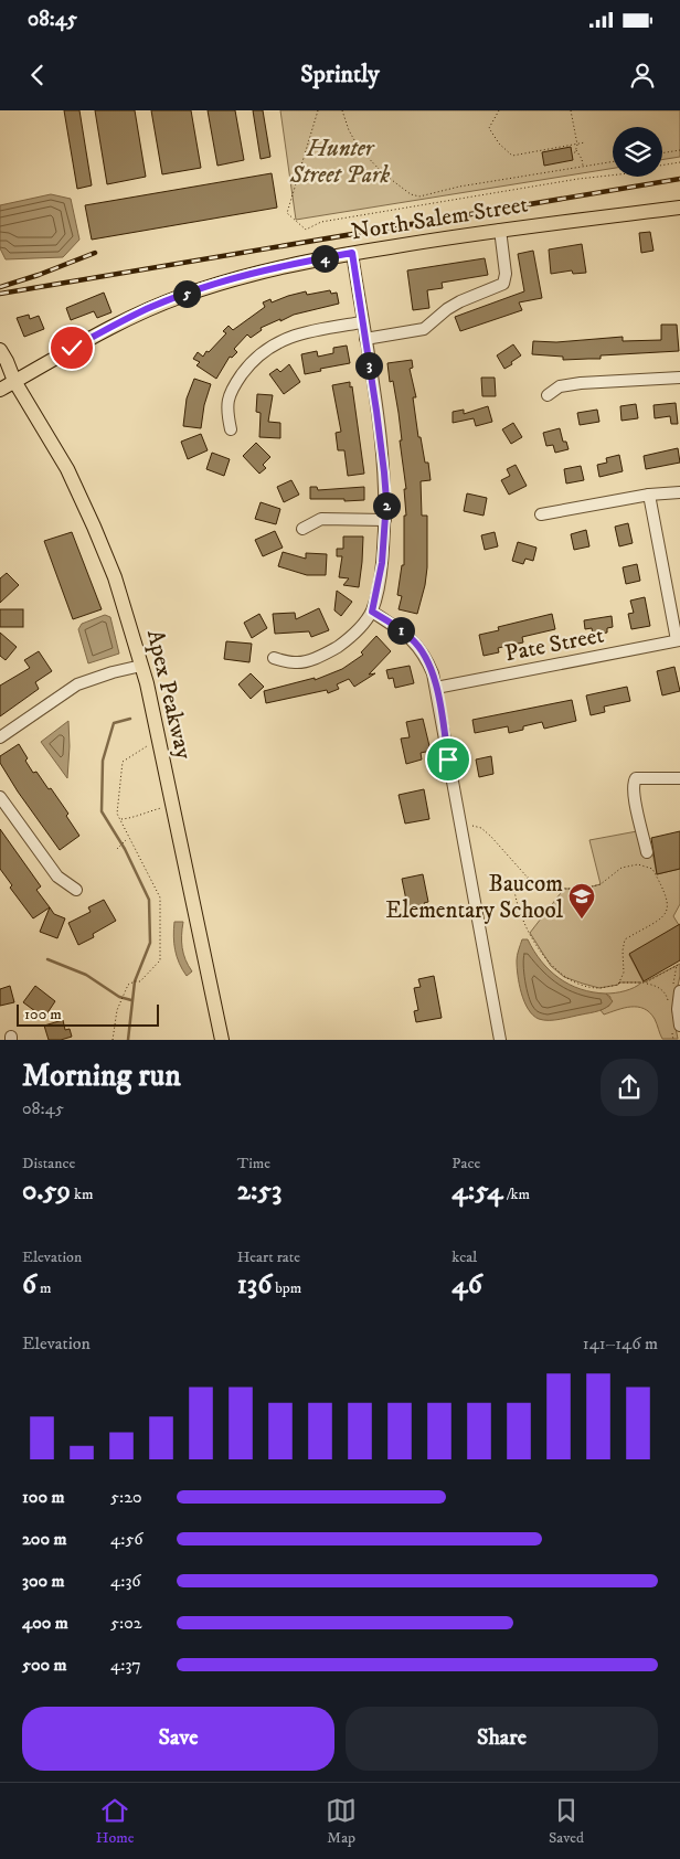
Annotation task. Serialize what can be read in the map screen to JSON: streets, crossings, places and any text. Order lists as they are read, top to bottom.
{
  "streets": {
    "main road": ["North Salem Street", "Apex Peakway"],
    "street": ["Pate Street"]
  },
  "crossings": [
    ["North Salem Street", "Apex Peakway"]
  ],
  "parks": ["Hunter Street Park"],
  "places": {
    "school or university": ["Baucom Elementary School"]
  },
  "scale_bar": "100 m",
  "page": {
    "status": "08:45",
    "header": "Sprintly",
    "pins": [
      "4",
      "5",
      "3",
      "2",
      "1"
    ],
    "scale": "100 m",
    "heading": ["Morning run", "08:45"],
    "stats": [
      ["Distance", "0.59 km"],
      ["Time", "2:53"],
      ["Pace", "4:54 /km"],
      ["Elevation", "6 m"],
      ["Heart rate", "136 bpm"],
      ["kcal", "46"]
    ],
    "chart": ["Elevation", "141–146 m"],
    "list": [
      {
        "name": "100 m",
        "note": "5:20"
      },
      {
        "name": "200 m",
        "note": "4:56"
      },
      {
        "name": "300 m",
        "note": "4:36"
      },
      {
        "name": "400 m",
        "note": "5:02"
      },
      {
        "name": "500 m",
        "note": "4:37"
      }
    ],
    "buttons": ["Save", "Share"],
    "tabs": ["Home", "Map", "Saved"]
  }
}
